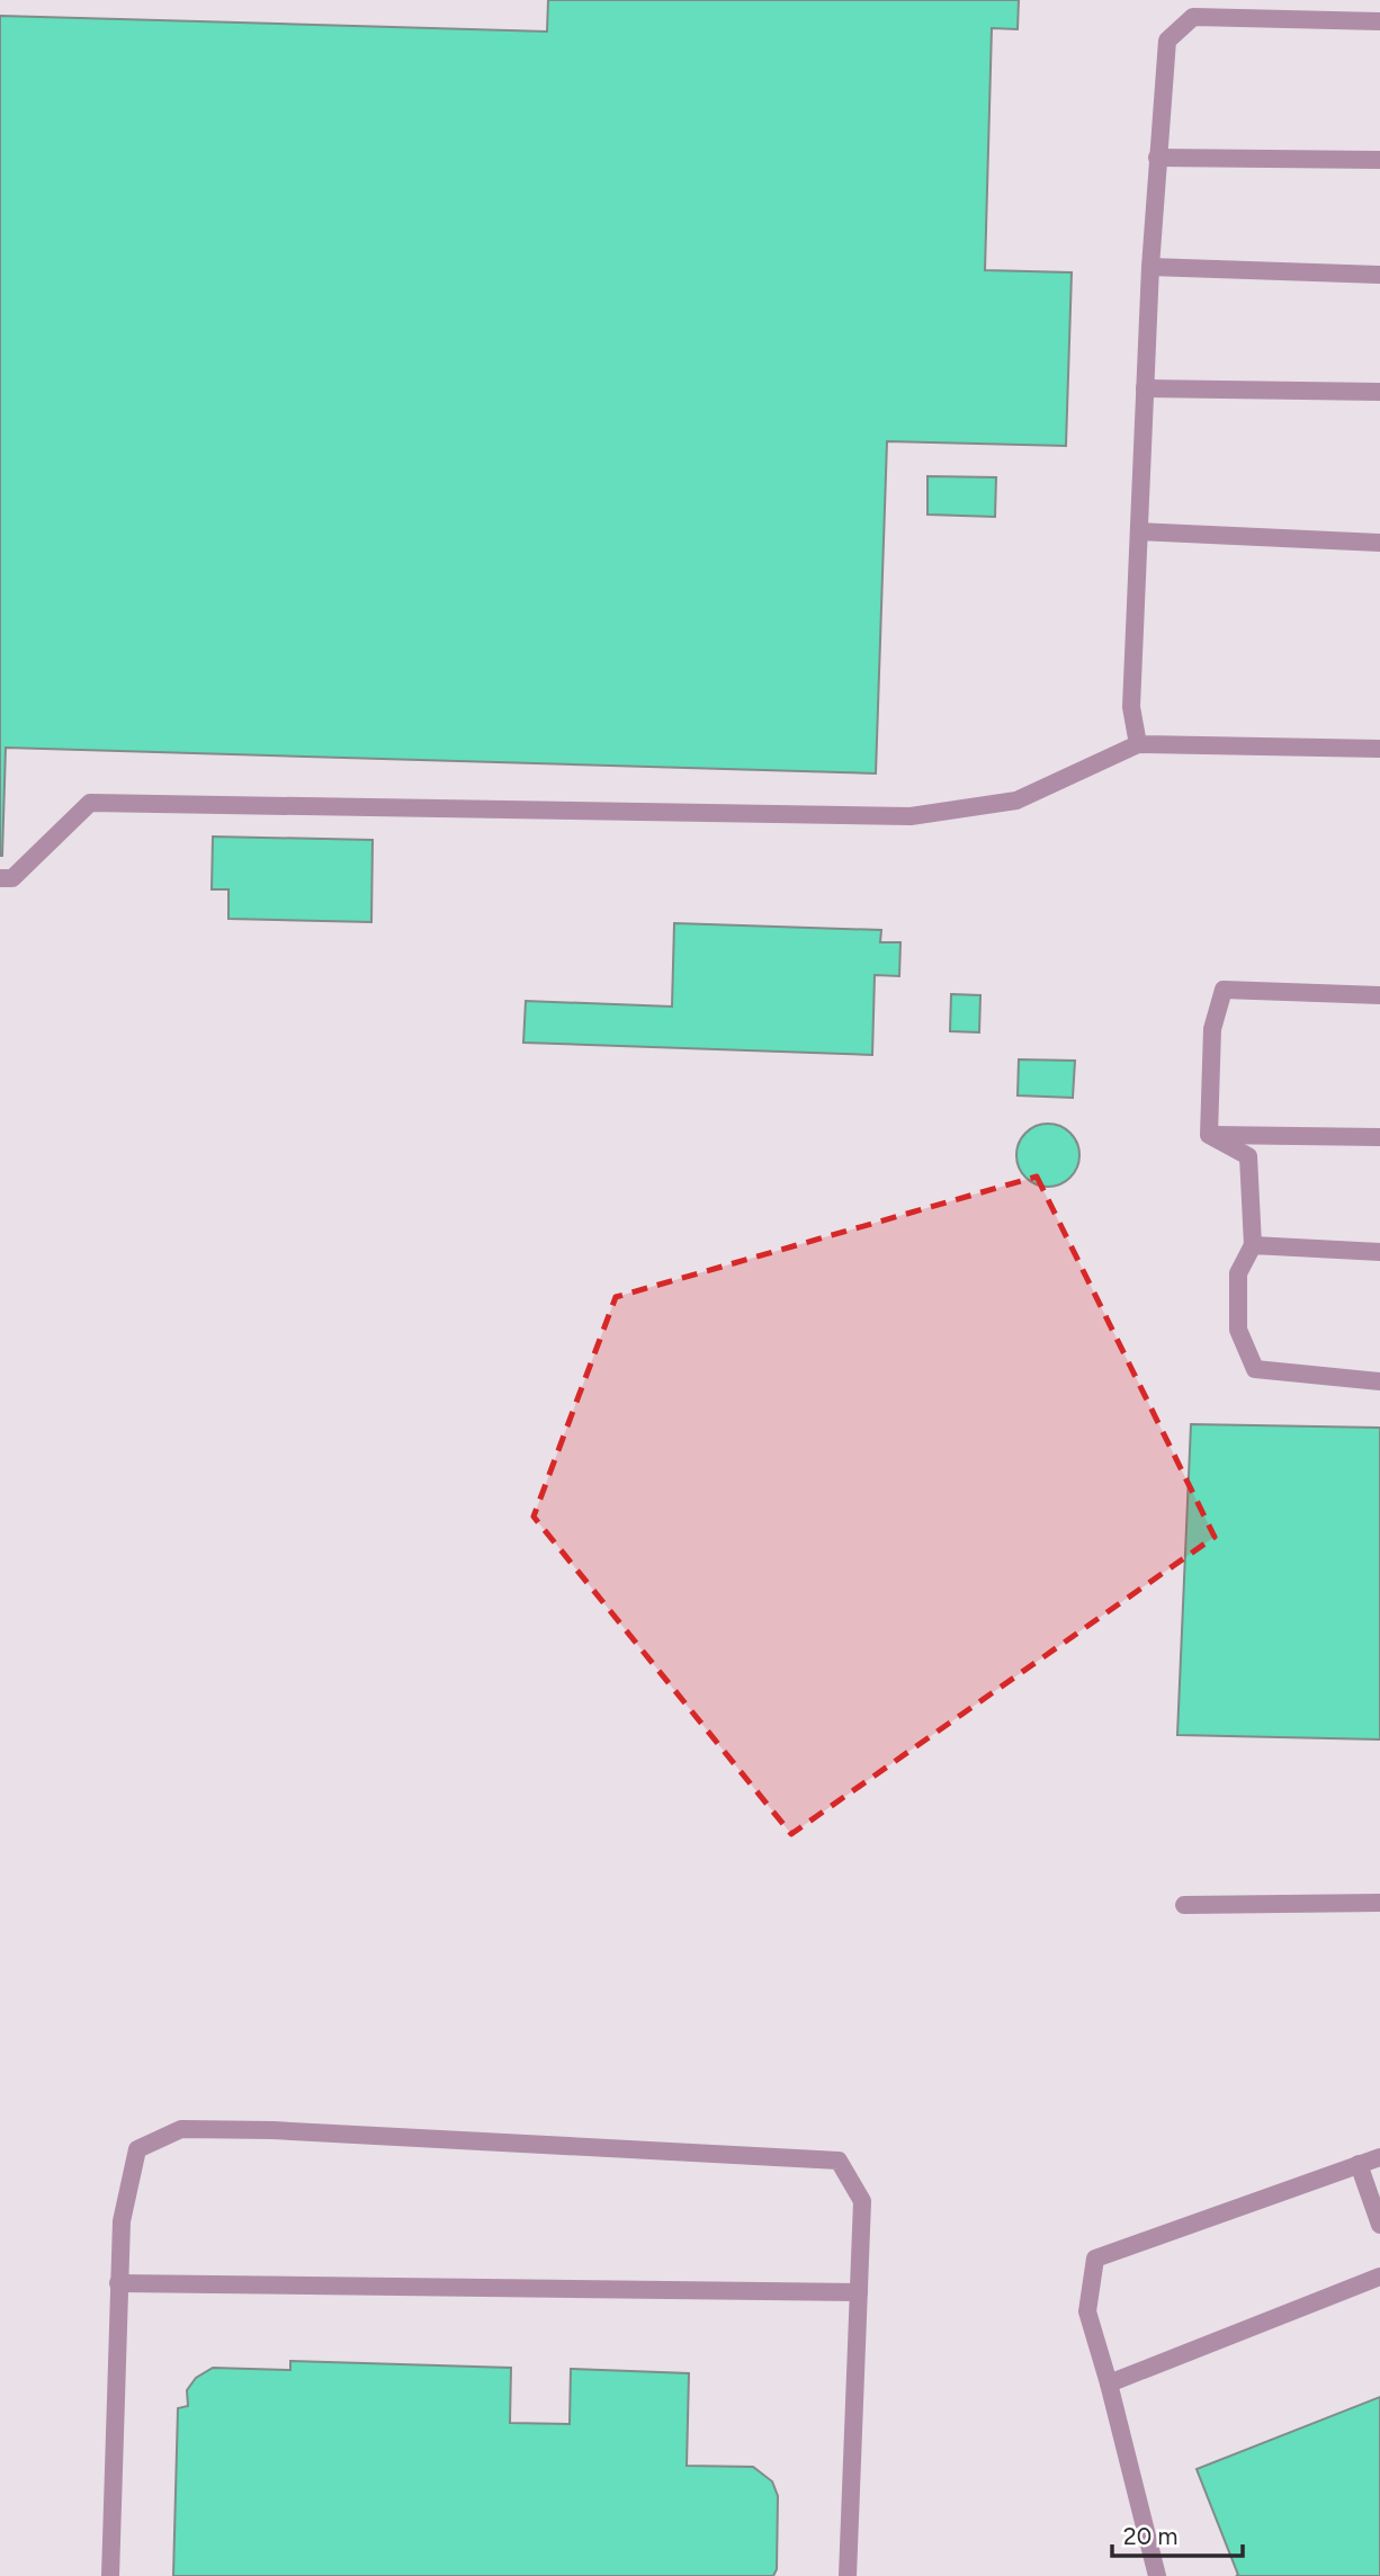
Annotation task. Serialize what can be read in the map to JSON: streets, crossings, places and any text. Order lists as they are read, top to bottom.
{
  "scale_bar": "20 m"
}
